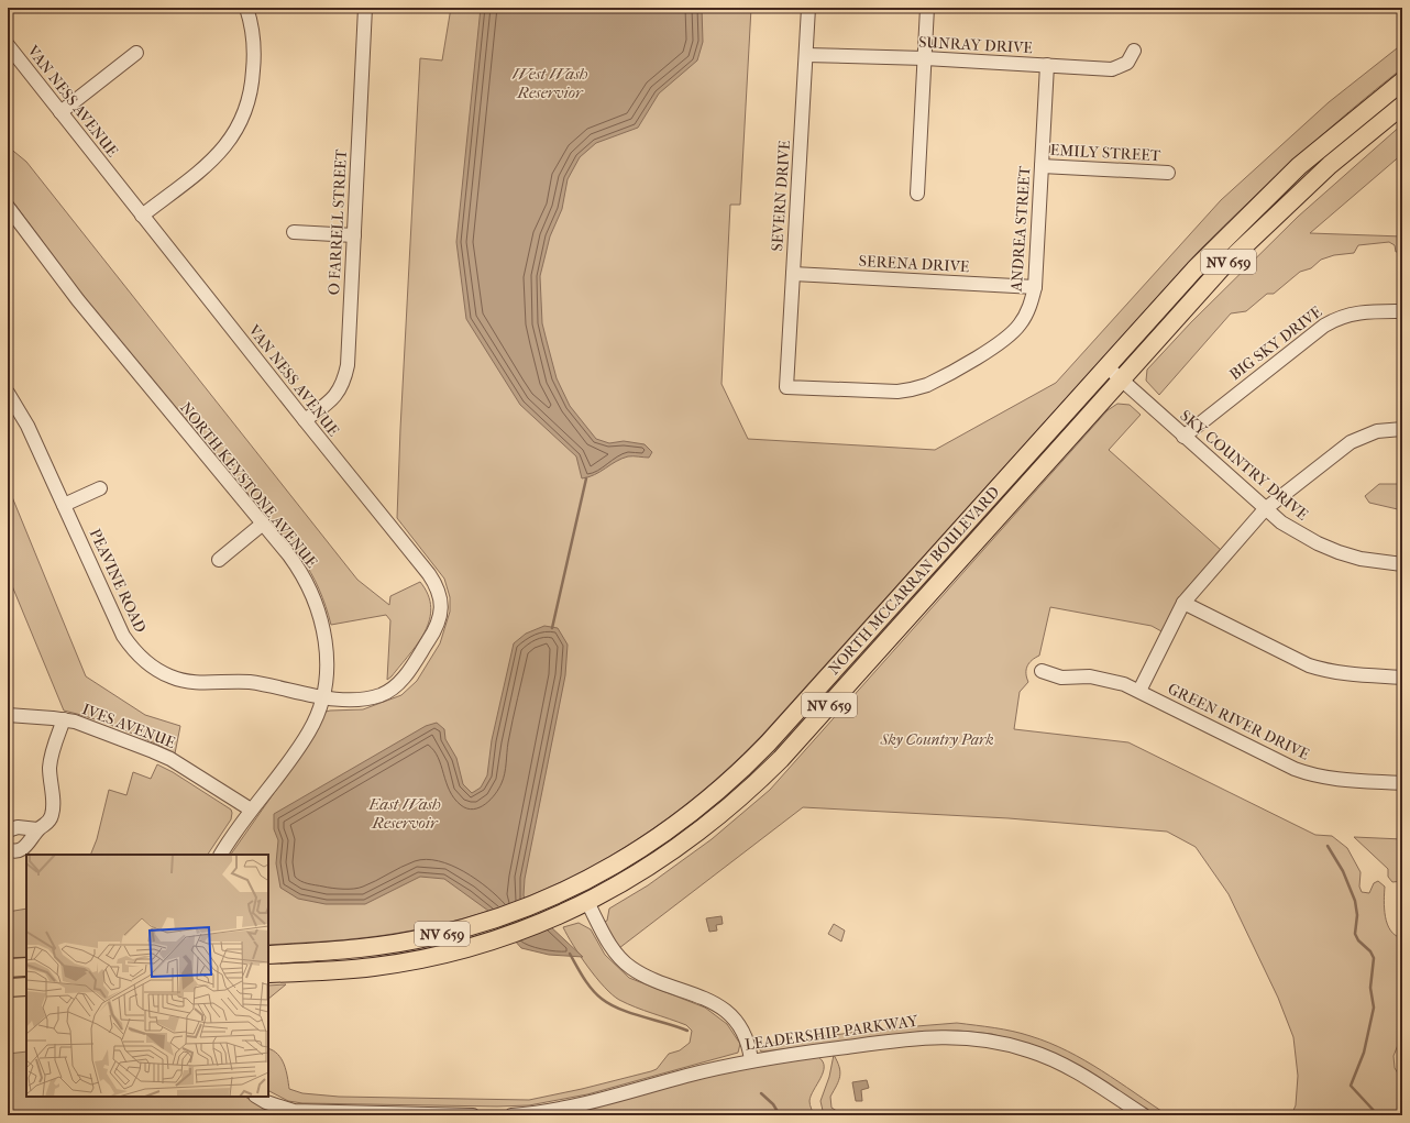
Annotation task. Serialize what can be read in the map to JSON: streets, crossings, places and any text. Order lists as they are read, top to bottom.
{
  "streets": {
    "main road": ["NV 659", "NORTH MCCARRAN BOULEVARD"],
    "street": [
      "SUNRAY DRIVE",
      "VAN NESS AVENUE",
      "EMILY STREET",
      "SEVERN DRIVE",
      "O FARRELL STREET",
      "ANDREA STREET",
      "SERENA DRIVE",
      "BIG SKY DRIVE",
      "SKY COUNTRY DRIVE",
      "NORTH KEYSTONE AVENUE",
      "PEAVINE ROAD",
      "GREEN RIVER DRIVE",
      "IVES AVENUE",
      "LEADERSHIP PARKWAY"
    ]
  },
  "crossings": [
    ["SUNRAY DRIVE", "SEVERN DRIVE"],
    ["SUNRAY DRIVE", "ANDREA STREET"],
    ["VAN NESS AVENUE", "O FARRELL STREET"],
    ["VAN NESS AVENUE", "NORTH KEYSTONE AVENUE"],
    ["VAN NESS AVENUE", "PEAVINE ROAD"],
    ["EMILY STREET", "ANDREA STREET"],
    ["SEVERN DRIVE", "ANDREA STREET"],
    ["SEVERN DRIVE", "SERENA DRIVE"],
    ["ANDREA STREET", "SERENA DRIVE"],
    ["BIG SKY DRIVE", "SKY COUNTRY DRIVE"],
    ["SKY COUNTRY DRIVE", "NORTH MCCARRAN BOULEVARD"],
    ["NORTH KEYSTONE AVENUE", "PEAVINE ROAD"],
    ["NORTH KEYSTONE AVENUE", "IVES AVENUE"]
  ],
  "water": ["West Wash Reservior", "East Wash Reservoir"],
  "parks": ["Sky Country Park"]
}
